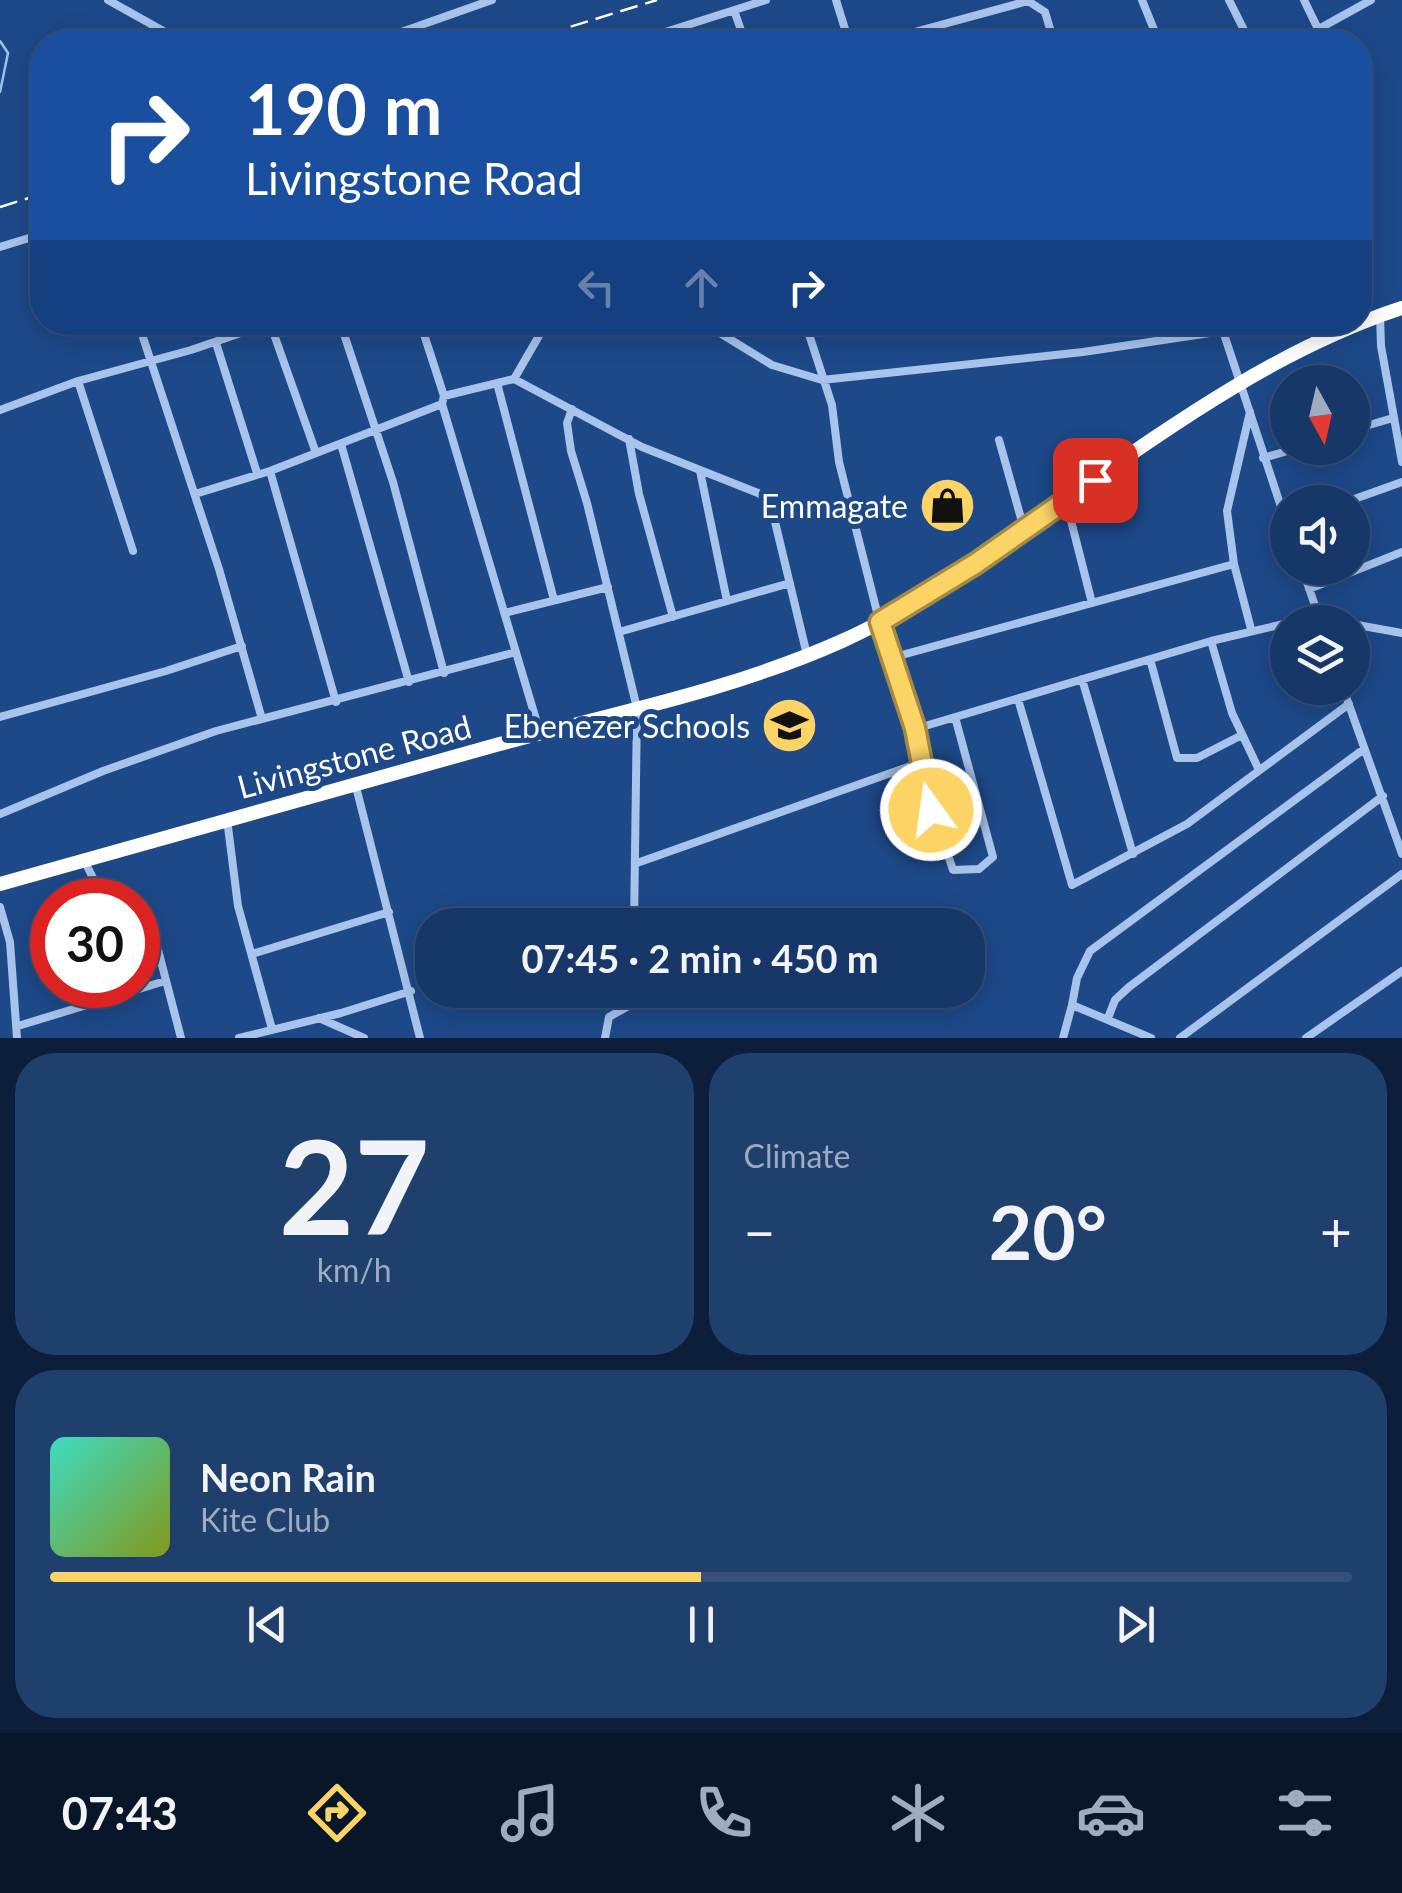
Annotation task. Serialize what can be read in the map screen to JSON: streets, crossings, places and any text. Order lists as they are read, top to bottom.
{
  "streets": {
    "highway": ["Livingstone Road"]
  },
  "places": {
    "shop": ["Emmagate"],
    "school or university": ["Ebenezer Schools"]
  },
  "north": "bottom",
  "page": {
    "turn": ["190 m", "Livingstone Road"],
    "limit": "30",
    "trip": "07:45 · 2 min · 450 m",
    "tile": [
      ["27", "km/h"],
      "Climate"
    ],
    "heat": ["−", "20°", "+"],
    "song": ["Neon Rain", "Kite Club"],
    "tabs": "07:43"
  }
}
